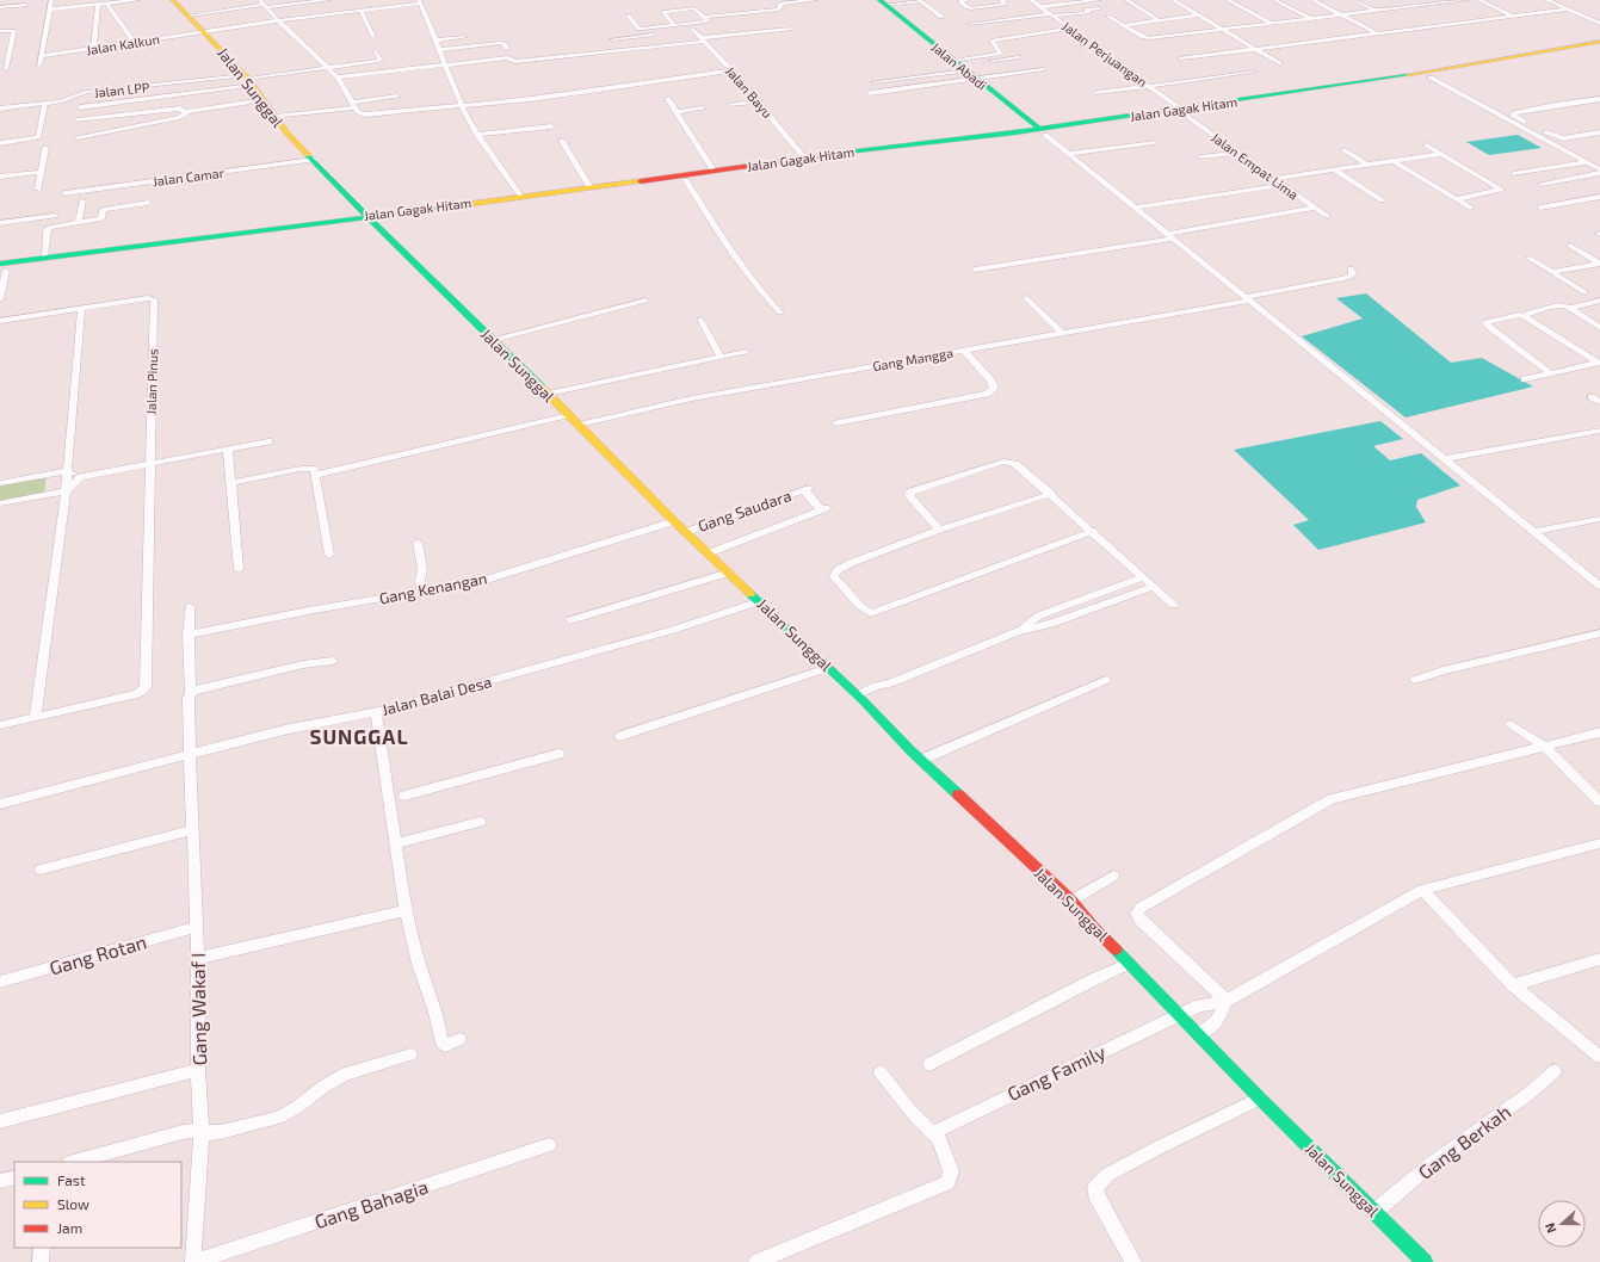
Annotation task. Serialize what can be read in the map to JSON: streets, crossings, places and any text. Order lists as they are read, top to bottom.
{
  "streets": {
    "main road": ["Jalan Abadi", "Jalan Sunggal", "Jalan Gagak Hitam"],
    "street": [
      "Jalan Kalkun",
      "Jalan Perjuangan",
      "Jalan LPP",
      "Jalan Bayu",
      "Jalan Empat Lima",
      "Jalan Camar",
      "Gang Mangga",
      "Jalan Pinus",
      "Gang Saudara",
      "Gang Kenangan",
      "Jalan Balai Desa",
      "Gang Rotan",
      "Gang Wakaf I",
      "Gang Family",
      "Gang Berkah",
      "Gang Bahagia"
    ]
  },
  "crossings": [
    ["Jalan Kalkun", "Jalan Sunggal"],
    ["Jalan Perjuangan", "Jalan Gagak Hitam"],
    ["Jalan Perjuangan", "Jalan Empat Lima"],
    ["Jalan Abadi", "Jalan Gagak Hitam"],
    ["Jalan Sunggal", "Jalan LPP"],
    ["Jalan Sunggal", "Jalan Gagak Hitam"],
    ["Jalan Sunggal", "Jalan Camar"],
    ["Jalan Sunggal", "Gang Mangga"],
    ["Jalan Sunggal", "Gang Saudara"],
    ["Jalan Sunggal", "Gang Kenangan"],
    ["Jalan Sunggal", "Jalan Balai Desa"],
    ["Jalan Sunggal", "Gang Family"],
    ["Jalan Sunggal", "Gang Berkah"],
    ["Jalan Bayu", "Jalan Gagak Hitam"],
    ["Jalan Gagak Hitam", "Jalan Empat Lima"],
    ["Gang Kenangan", "Gang Wakaf I"],
    ["Jalan Balai Desa", "Gang Wakaf I"],
    ["Gang Rotan", "Gang Wakaf I"],
    ["Gang Wakaf I", "Gang Bahagia"]
  ],
  "districts": ["SUNGGAL"],
  "legend": ["Fast", "Slow", "Jam"],
  "north": "left"
}
